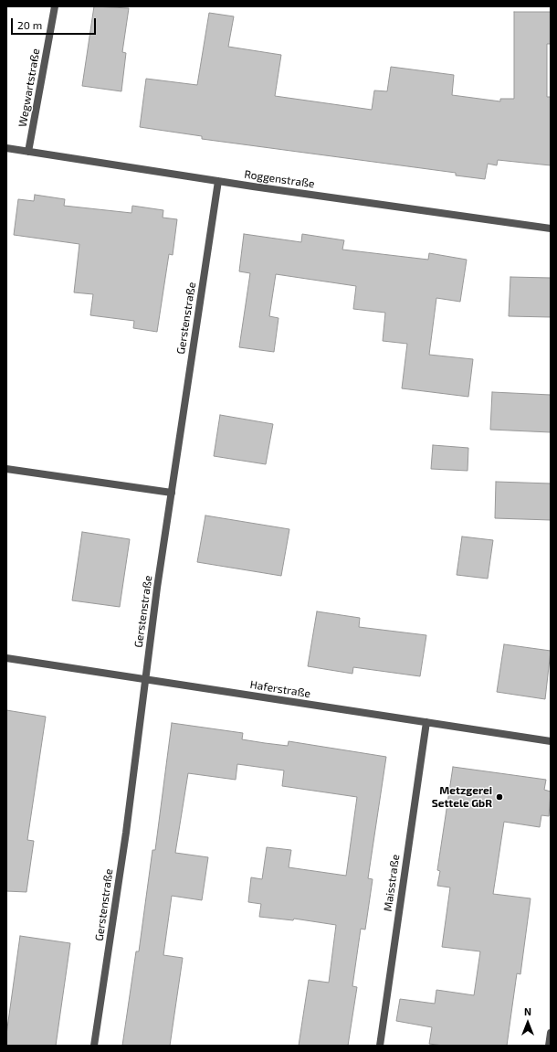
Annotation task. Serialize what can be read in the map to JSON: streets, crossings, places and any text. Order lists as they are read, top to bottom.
{
  "streets": {
    "street": [
      "Wegwartstraße",
      "Roggenstraße",
      "Gerstenstraße",
      "Haferstraße",
      "Maisstraße"
    ]
  },
  "crossings": [
    ["Wegwartstraße", "Roggenstraße"],
    ["Roggenstraße", "Gerstenstraße"],
    ["Gerstenstraße", "Haferstraße"],
    ["Haferstraße", "Maisstraße"]
  ],
  "places": ["Metzgerei Settele GbR"],
  "scale_bar": "20 m",
  "north": "top"
}
